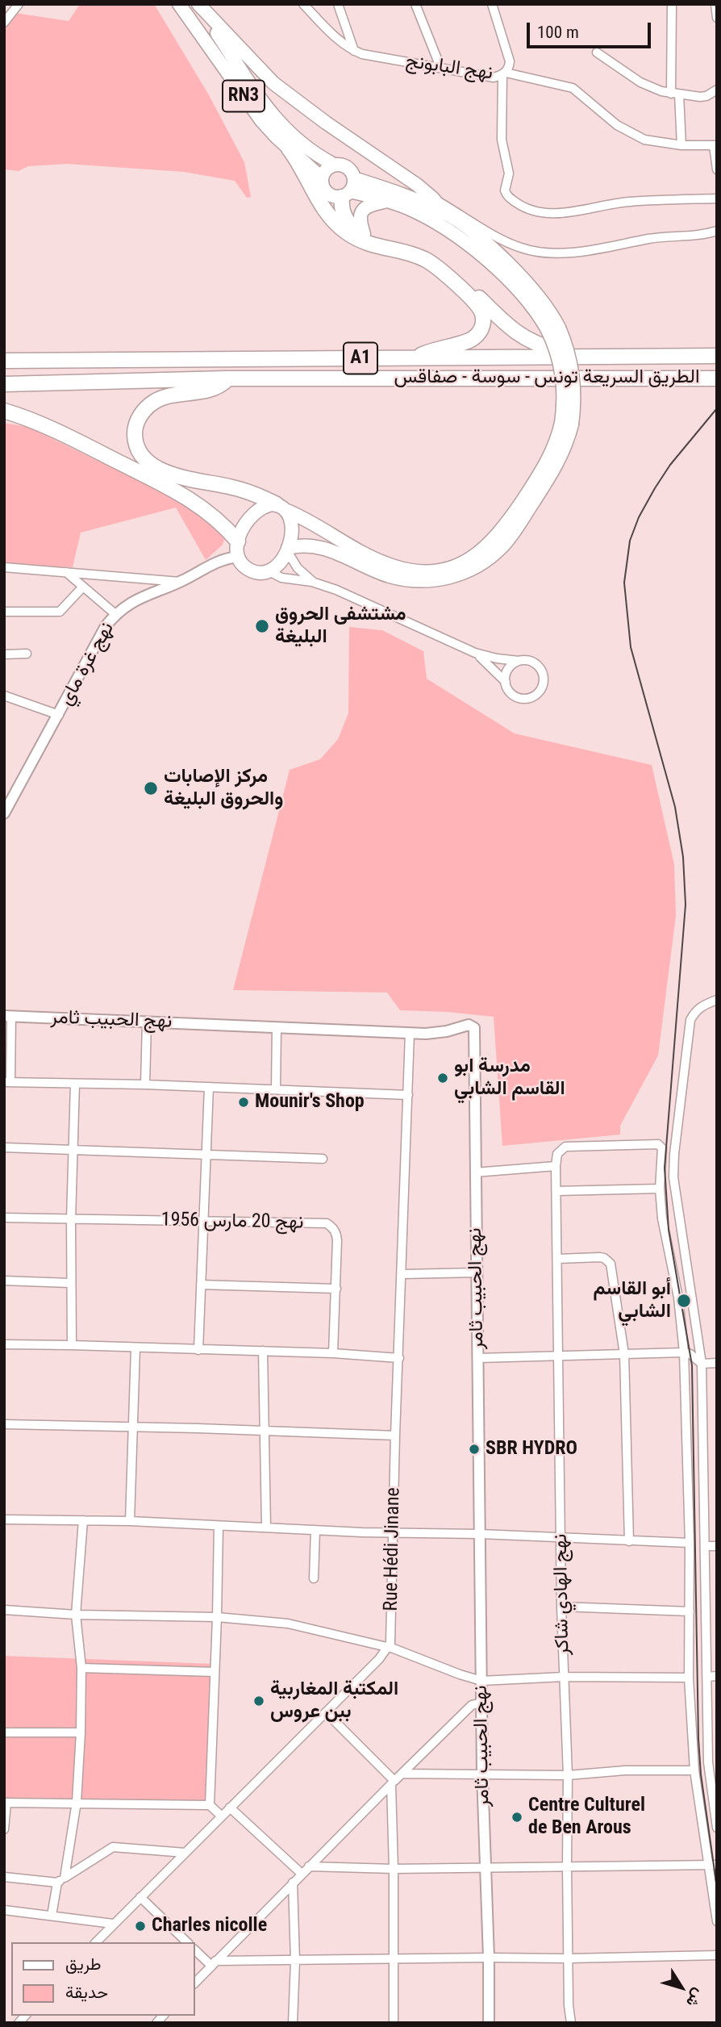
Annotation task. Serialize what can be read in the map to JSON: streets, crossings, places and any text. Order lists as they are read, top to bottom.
{
  "streets": {
    "highway": ["RN3", "A1", "الطريق السريعة تونس - سوسة - صفاقس"],
    "street": [
      "نهج البابونج",
      "نهج غرة ماي",
      "نهج الحبيب ثامر",
      "نهج 20 مارس 1956",
      "Rue Hédi Jinane",
      "نهج الهادي شاكر"
    ]
  },
  "crossings": [
    ["نهج الحبيب ثامر", "Rue Hédi Jinane"]
  ],
  "places": [
    "مشتشفى الحروق البليغة",
    "مركز الإصابات والحروق البليغة",
    "مدرسة ابو القاسم الشابي",
    "Mounir's Shop",
    "أبو القاسم الشابي",
    "SBR HYDRO",
    "المكتبة المغاربية ببن عروس",
    "Centre Culturel de Ben Arous",
    "Charles nicolle"
  ],
  "legend": ["طريق", "حديقة"],
  "scale_bar": "100 m",
  "north": "bottom right"
}
